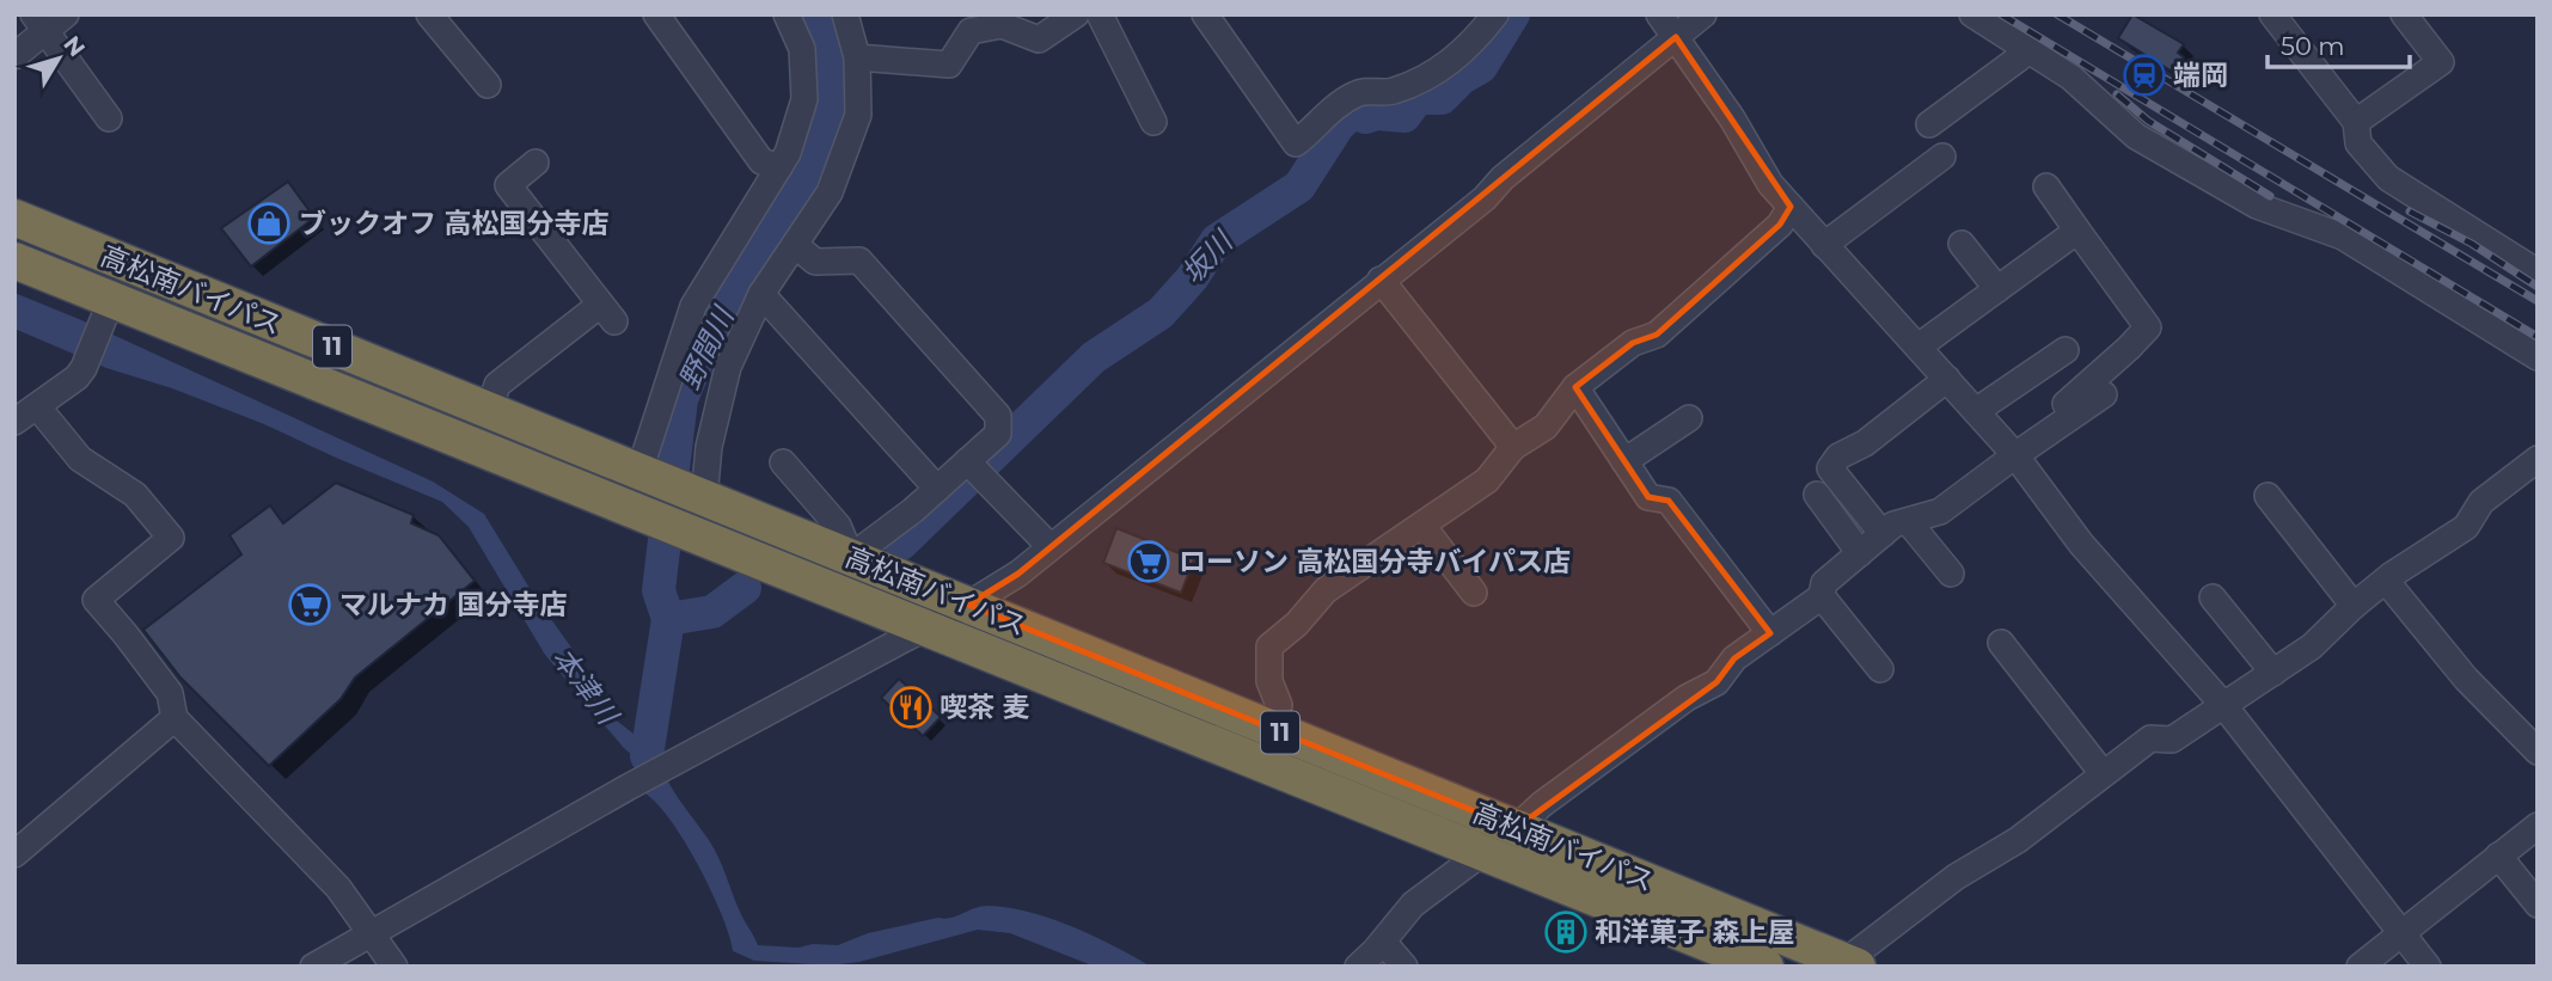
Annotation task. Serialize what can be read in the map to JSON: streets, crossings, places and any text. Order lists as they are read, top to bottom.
{
  "streets": {
    "highway": ["高松南バイパス", "11"]
  },
  "water": ["坂川", "野間川", "本津川"],
  "places": {
    "station": ["端岡"],
    "shop": ["ブックオフ 高松国分寺店"],
    "supermarket": ["ローソン 高松国分寺バイパス店", "マルナカ 国分寺店"],
    "restaurant": ["喫茶 麦"],
    "building": ["和洋菓子 森上屋"]
  },
  "scale_bar": "50 m",
  "north": "top right"
}
